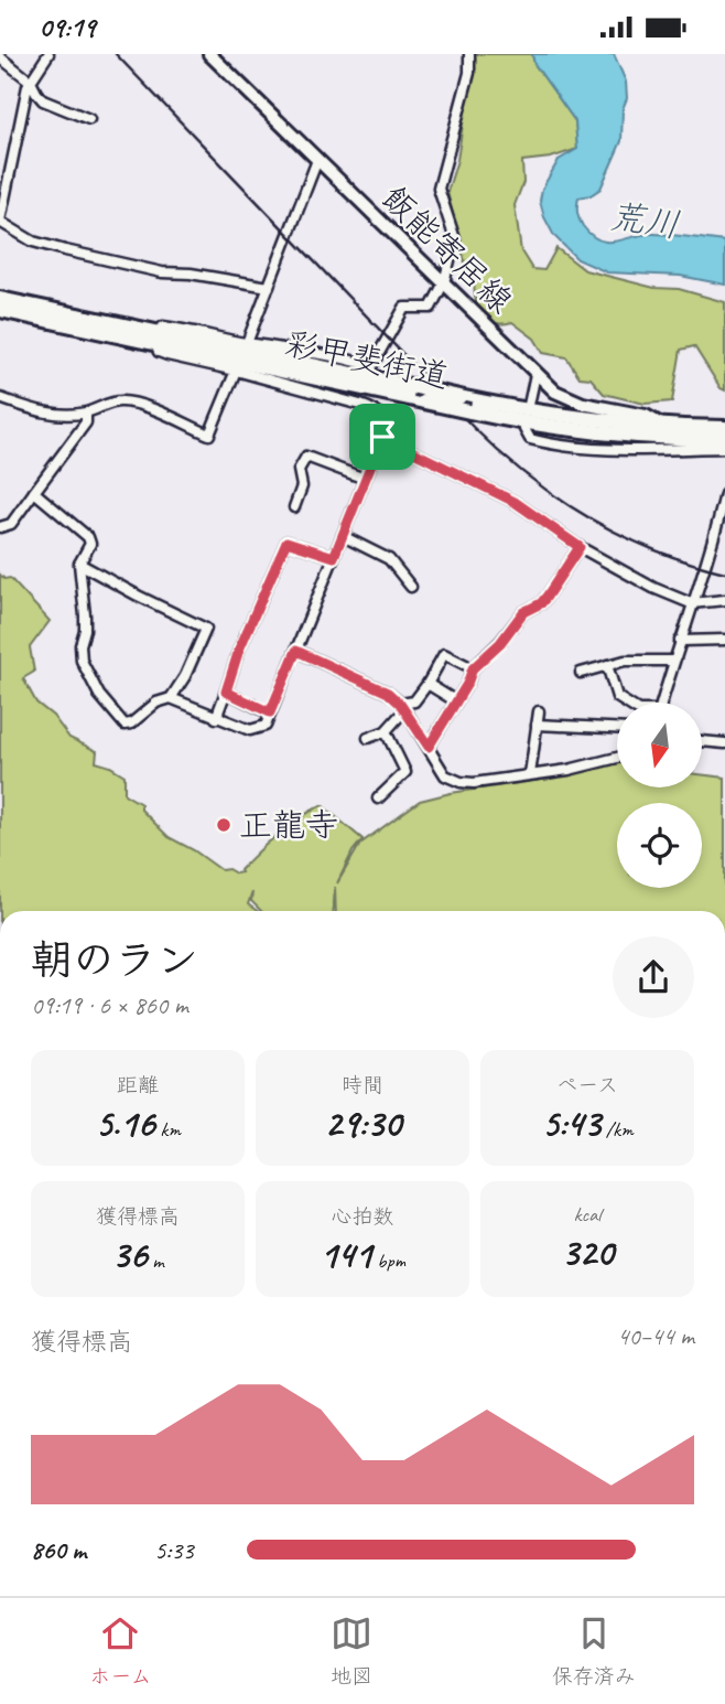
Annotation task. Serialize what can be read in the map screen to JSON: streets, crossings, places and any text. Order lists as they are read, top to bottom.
{
  "streets": {
    "highway": ["彩甲斐街道"],
    "main road": ["飯能寄居線"]
  },
  "crossings": [
    ["飯能寄居線", "彩甲斐街道"]
  ],
  "water": ["荒川"],
  "places": ["正龍寺"],
  "north": "bottom",
  "page": {
    "status": "09:19",
    "heading": ["朝のラン", "09:19 · 6 × 860 m"],
    "stats": [
      ["距離", "5.16 km"],
      ["時間", "29:30"],
      ["ペース", "5:43 /km"],
      ["獲得標高", "36 m"],
      ["心拍数", "141 bpm"],
      ["kcal", "320"]
    ],
    "chart": ["獲得標高", "40–44 m"],
    "list": [
      {
        "name": "860 m",
        "note": "5:33"
      }
    ],
    "tabs": ["ホーム", "地図", "保存済み"]
  }
}
